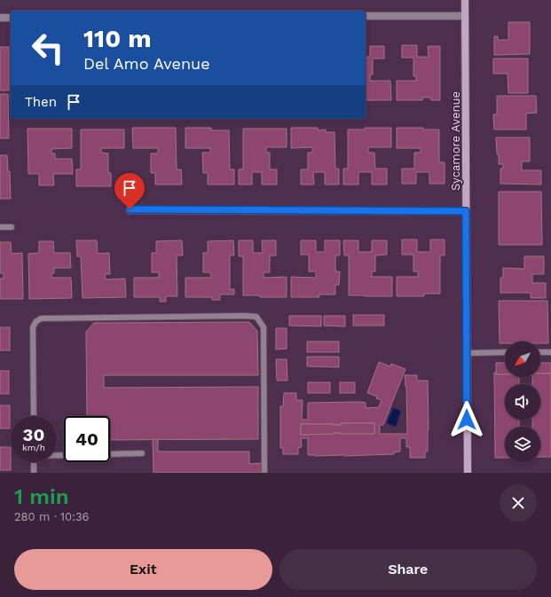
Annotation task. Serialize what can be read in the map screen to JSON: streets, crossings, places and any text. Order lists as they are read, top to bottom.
{
  "streets": {
    "street": ["Sycamore Avenue"]
  },
  "north": "bottom left",
  "page": {
    "turn": ["110 m", "Del Amo Avenue"],
    "then": "Then",
    "speed": "30 km/h",
    "limit": "40",
    "heading": ["1 min", "280 m · 10:36"],
    "buttons": ["Exit", "Share"]
  }
}
